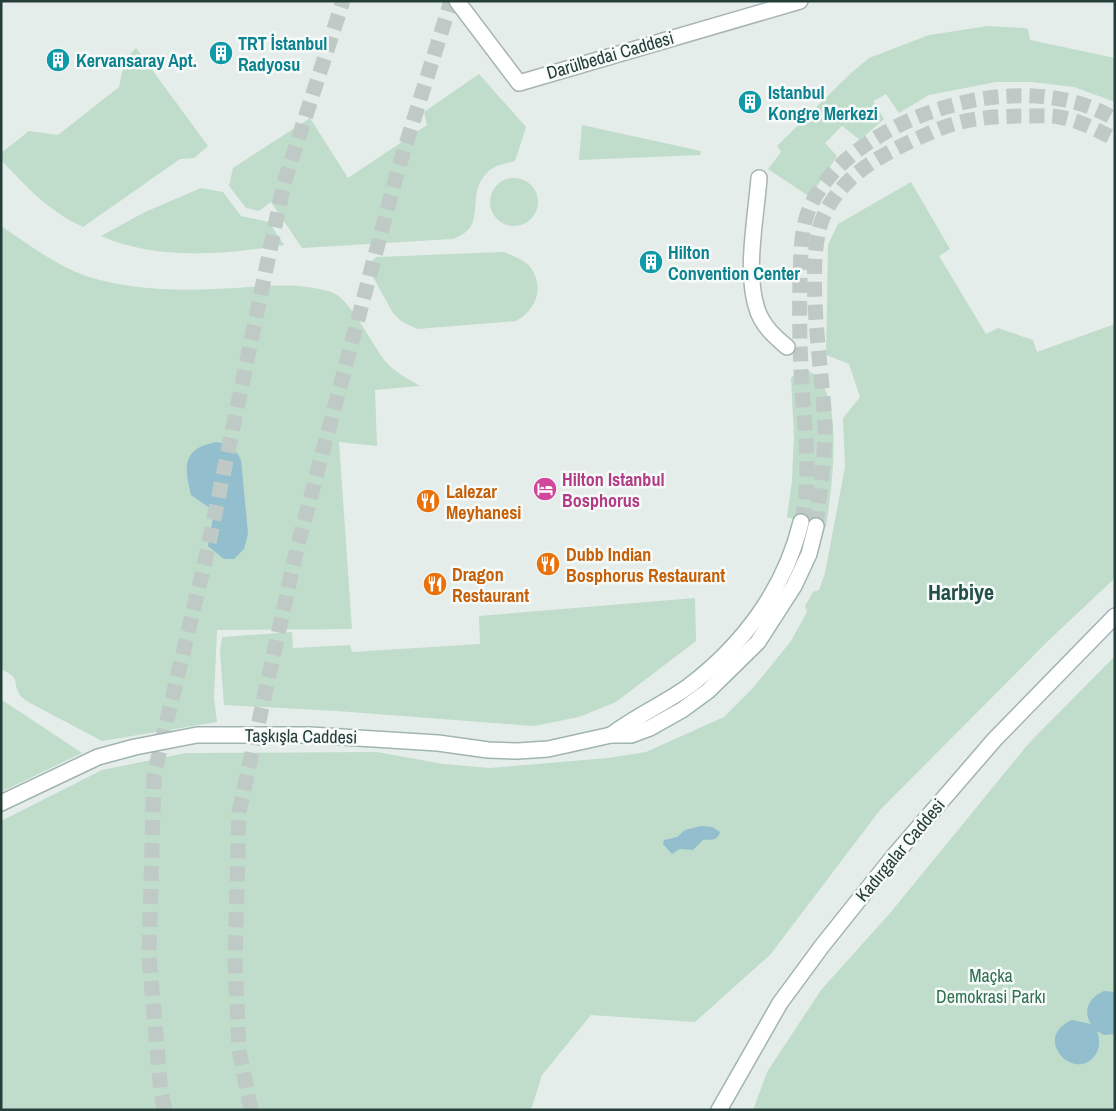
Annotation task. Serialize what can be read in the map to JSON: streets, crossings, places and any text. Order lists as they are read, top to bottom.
{
  "streets": {
    "main road": ["Darülbedai Caddesi", "Taşkışla Caddesi", "Kadırgalar Caddesi"]
  },
  "districts": ["Harbiye"],
  "parks": ["Maçka Demokrasi Parkı"],
  "places": {
    "building": [
      "TRT İstanbul Radyosu",
      "Kervansaray Apt.",
      "Istanbul Kongre Merkezi",
      "Hilton Convention Center"
    ],
    "hotel": ["Hilton Istanbul Bosphorus"],
    "restaurant": ["Lalezar Meyhanesi", "Dubb Indian Bosphorus Restaurant", "Dragon Restaurant"]
  }
}
